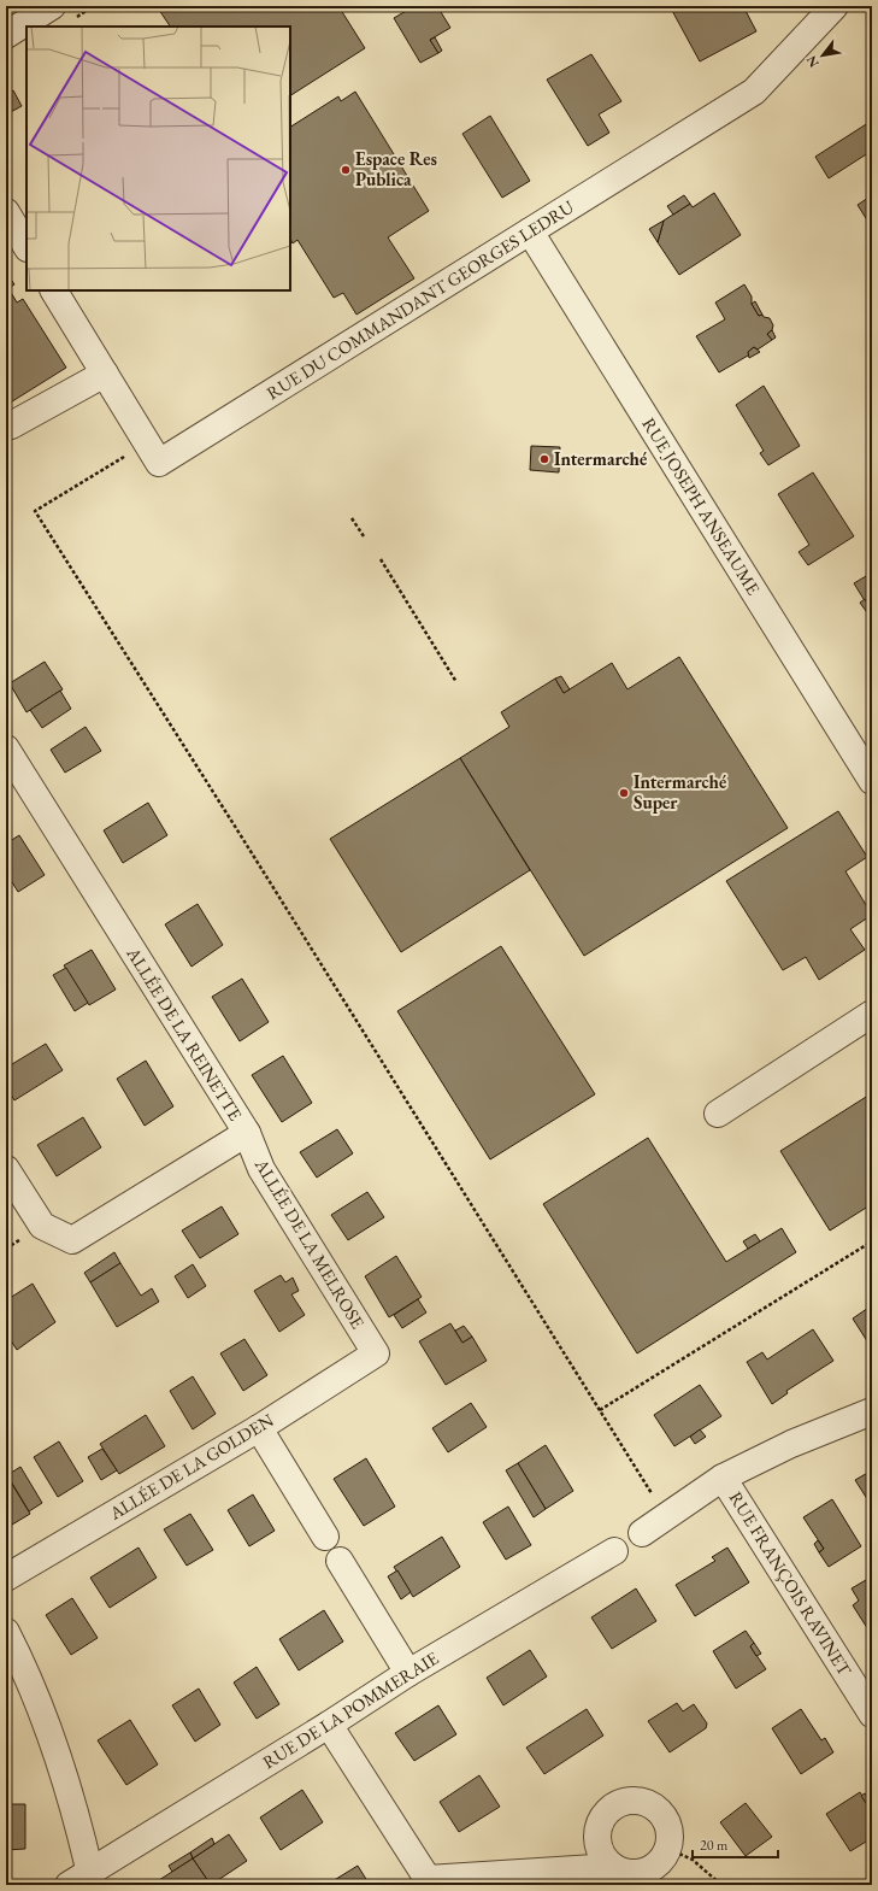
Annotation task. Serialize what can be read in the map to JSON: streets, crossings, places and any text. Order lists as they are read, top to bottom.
{
  "streets": {
    "street": [
      "RUE DU COMMANDANT GEORGES LEDRU",
      "RUE JOSEPH ANSEAUME",
      "ALLÉE DE LA REINETTE",
      "ALLÉE DE LA MELROSE",
      "ALLÉE DE LA GOLDEN",
      "RUE FRANÇOIS RAVINET",
      "RUE DE LA POMMERAIE"
    ]
  },
  "crossings": [
    ["RUE DU COMMANDANT GEORGES LEDRU", "RUE JOSEPH ANSEAUME"],
    ["ALLÉE DE LA REINETTE", "ALLÉE DE LA MELROSE"],
    ["ALLÉE DE LA MELROSE", "ALLÉE DE LA GOLDEN"]
  ],
  "places": ["Espace Res Publica", "Intermarché", "Intermarché Super"],
  "scale_bar": "20 m",
  "north": "bottom left"
}
